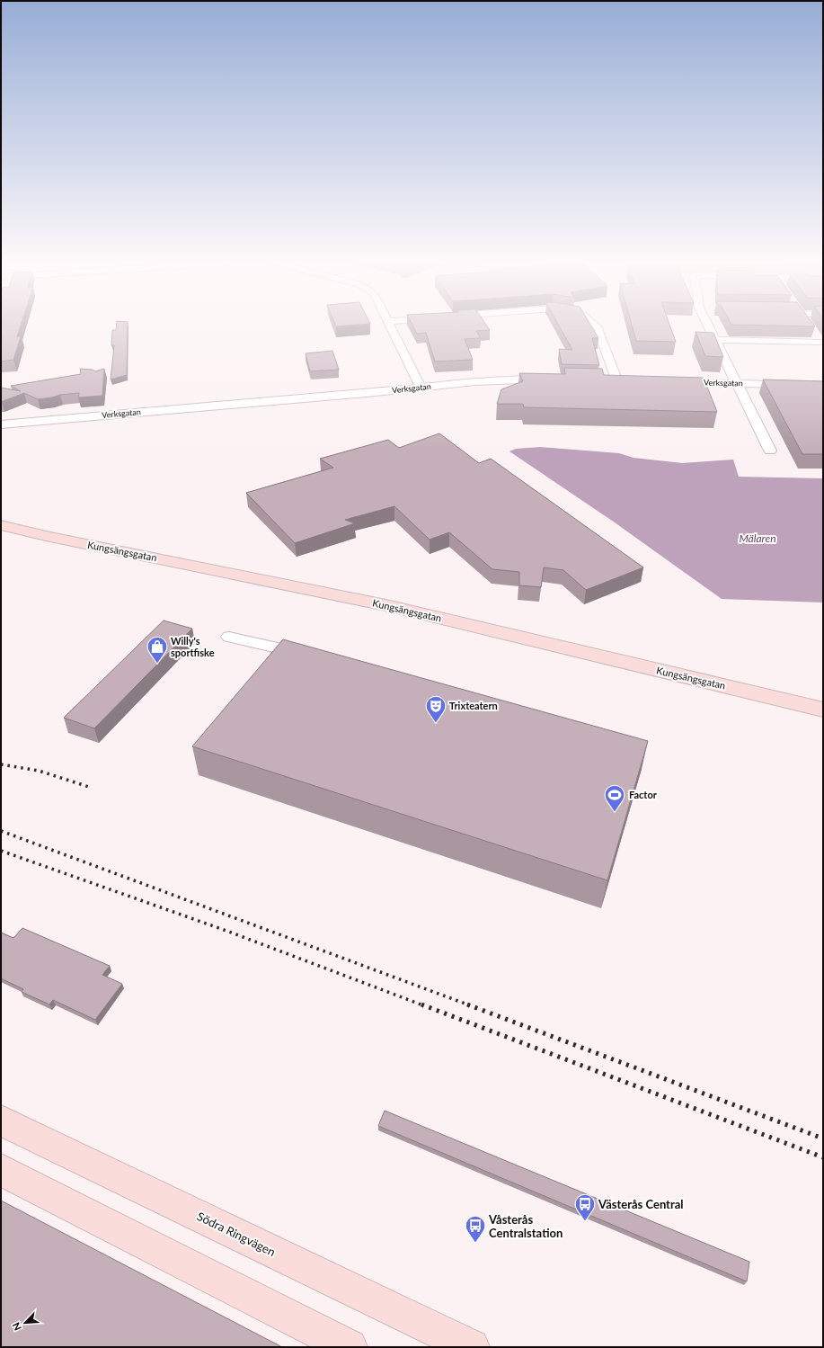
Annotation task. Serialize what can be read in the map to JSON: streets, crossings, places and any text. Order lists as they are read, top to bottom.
{
  "streets": {
    "main road": ["Kungsängsgatan", "Södra Ringvägen"],
    "street": ["Verksgatan"]
  },
  "water": ["Mälaren"],
  "places": {
    "shop": ["Willy's sportfiske"],
    "theatre": ["Trixteatern"],
    "sports": ["Factor"],
    "bus stop": ["Västerås Central", "Våsterås Centralstation"]
  },
  "north": "bottom left"
}
